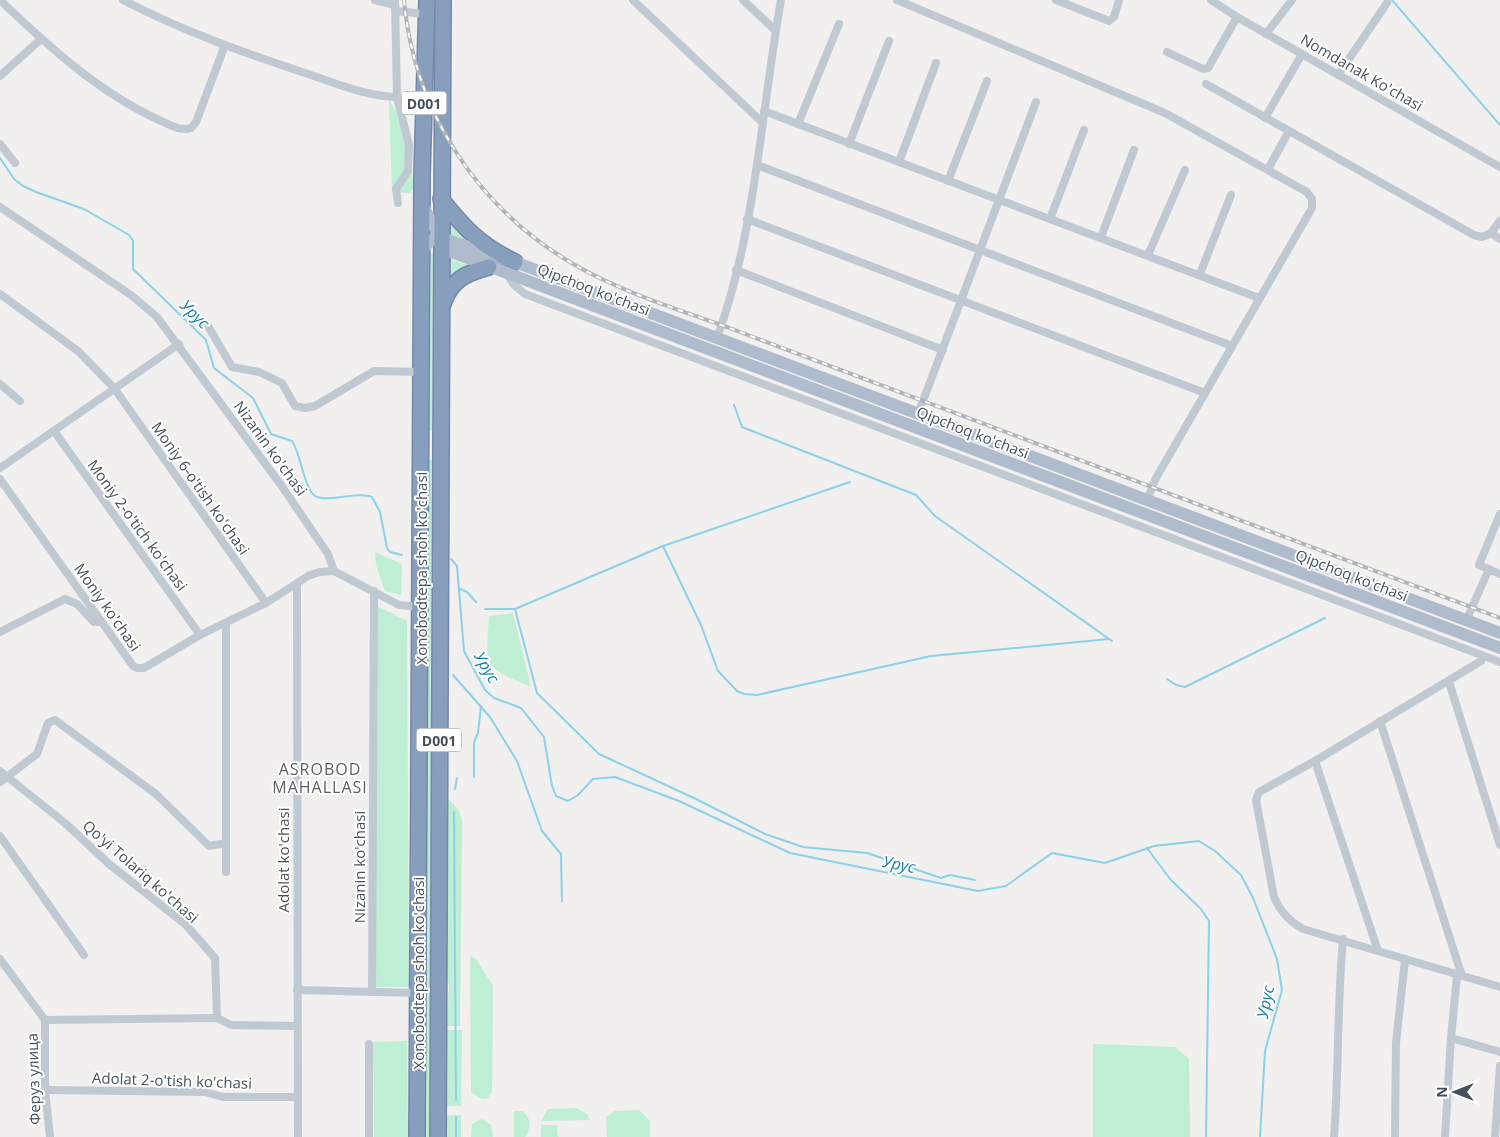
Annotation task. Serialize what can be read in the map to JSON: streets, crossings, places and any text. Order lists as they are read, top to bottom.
{
  "streets": {
    "highway": ["D001", "Xonobodtepa shoh ko'chasi"],
    "main road": ["Qipchoq ko'chasi"],
    "street": [
      "Nomdanak Ko'chasi",
      "Nizanin ko'chasi",
      "Moniy 6-o'tish ko'chasi",
      "Moniy 2-o'tich ko'chasi",
      "Moniy ko'chasi",
      "Adolat ko'chasi",
      "Qo'yi Tolariq ko'chasi",
      "Феруз улица",
      "Adolat 2-o'tish ko'chasi"
    ]
  },
  "crossings": [
    ["Qipchoq ko'chasi", "Xonobodtepa shoh ko'chasi"],
    ["Nizanin ko'chasi", "Moniy ko'chasi"],
    ["Moniy 6-o'tish ko'chasi", "Moniy ko'chasi"],
    ["Moniy 2-o'tich ko'chasi", "Moniy ko'chasi"],
    ["Moniy ko'chasi", "Adolat ko'chasi"],
    ["Adolat ko'chasi", "Adolat 2-o'tish ko'chasi"],
    ["Феруз улица", "Adolat 2-o'tish ko'chasi"]
  ],
  "districts": ["ASROBOD MAHALLASI"],
  "water": ["Урус"],
  "north": "left"
}
